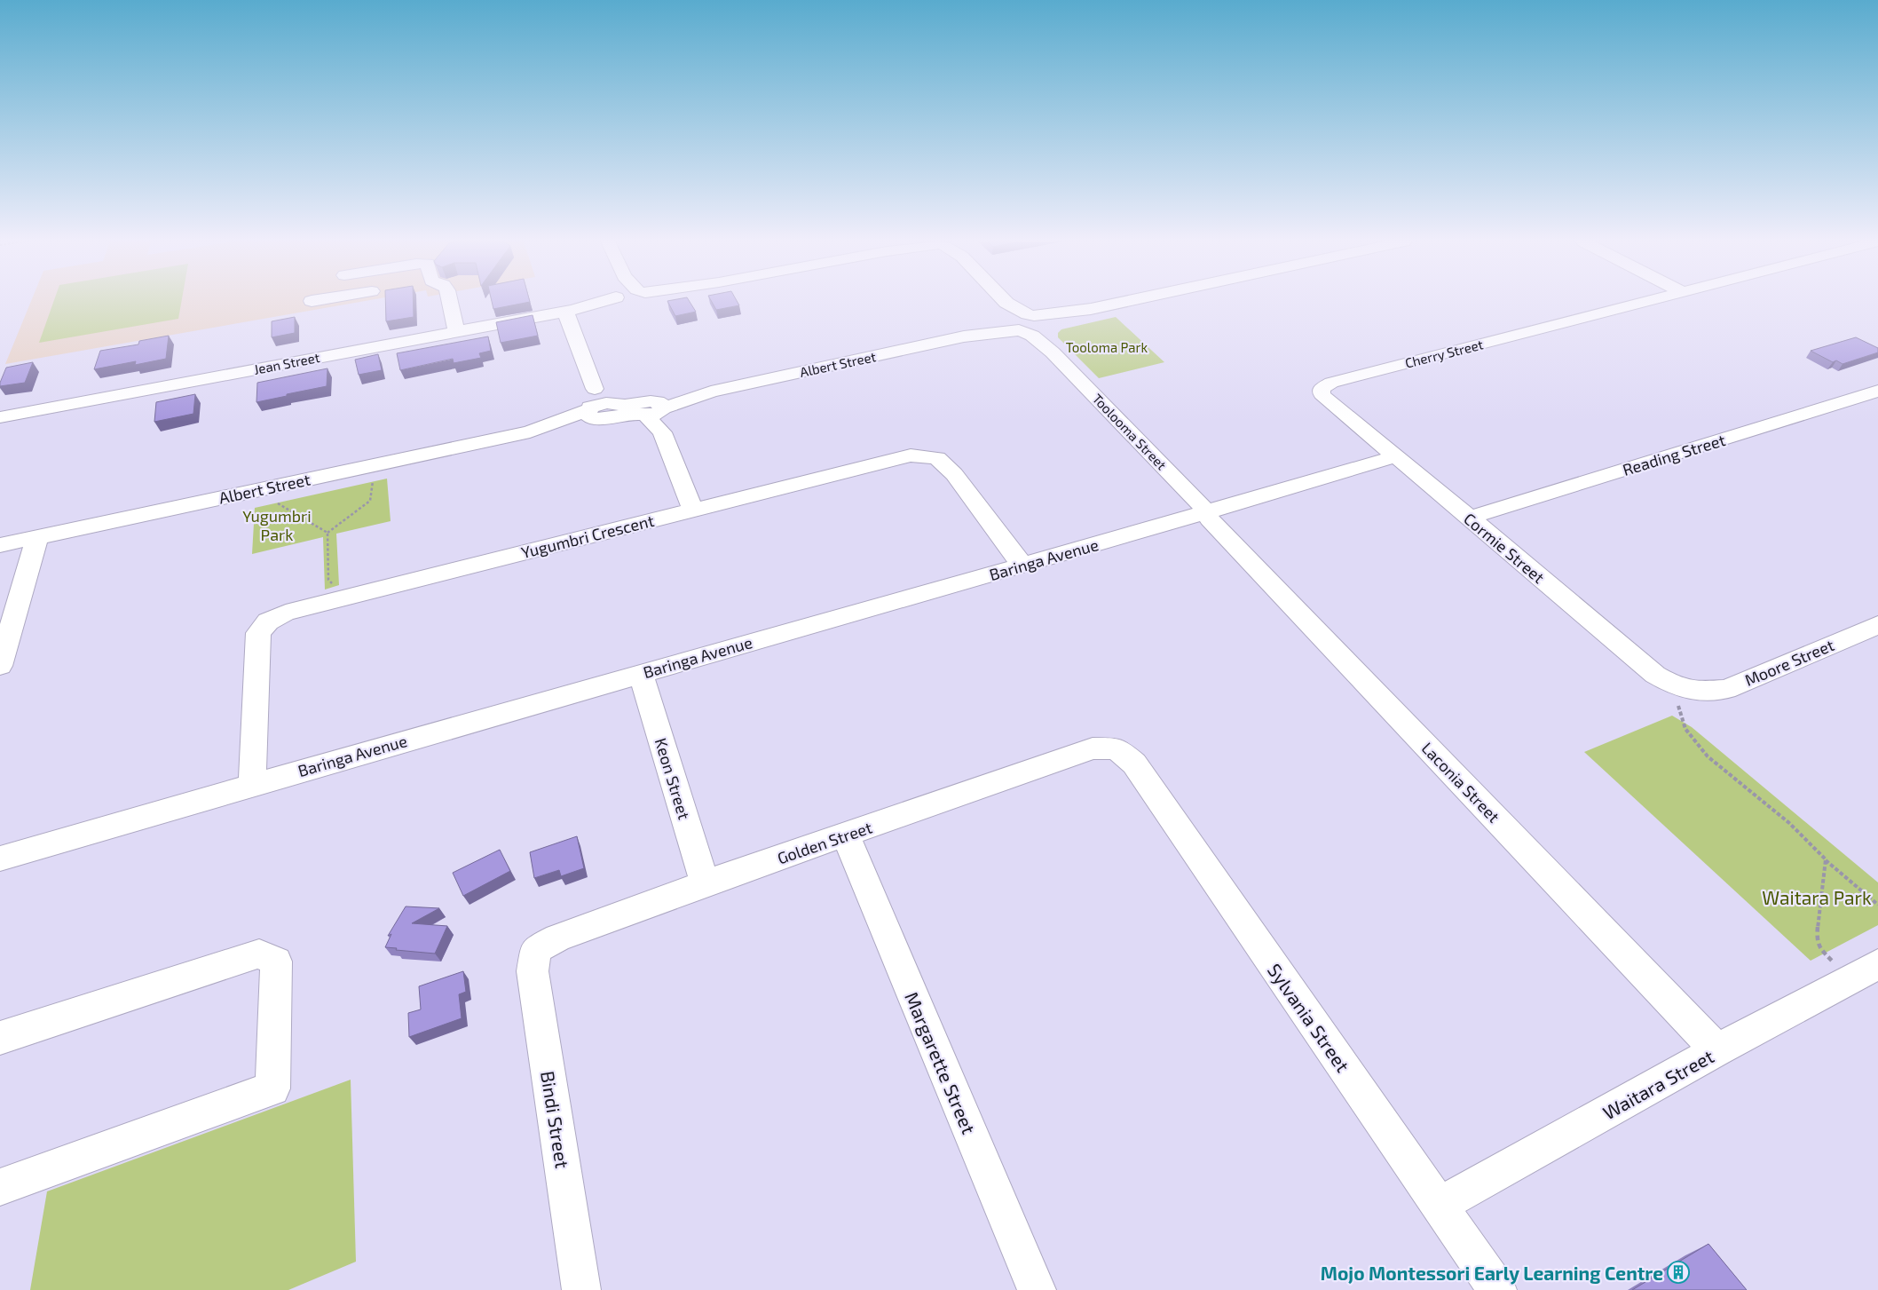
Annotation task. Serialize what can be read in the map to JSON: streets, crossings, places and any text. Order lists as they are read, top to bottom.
{
  "streets": {
    "street": [
      "Cherry Street",
      "Jean Street",
      "Albert Street",
      "Toolooma Street",
      "Reading Street",
      "Yugumbri Crescent",
      "Cormie Street",
      "Baringa Avenue",
      "Moore Street",
      "Keon Street",
      "Laconia Street",
      "Golden Street",
      "Sylvania Street",
      "Margarette Street",
      "Waitara Street",
      "Bindi Street"
    ]
  },
  "crossings": [
    ["Cherry Street", "Cormie Street"],
    ["Albert Street", "Toolooma Street"],
    ["Toolooma Street", "Baringa Avenue"],
    ["Toolooma Street", "Laconia Street"],
    ["Reading Street", "Cormie Street"],
    ["Yugumbri Crescent", "Baringa Avenue"],
    ["Cormie Street", "Baringa Avenue"],
    ["Cormie Street", "Moore Street"],
    ["Baringa Avenue", "Keon Street"],
    ["Baringa Avenue", "Laconia Street"],
    ["Keon Street", "Golden Street"],
    ["Laconia Street", "Waitara Street"],
    ["Golden Street", "Sylvania Street"],
    ["Golden Street", "Margarette Street"],
    ["Golden Street", "Bindi Street"],
    ["Sylvania Street", "Waitara Street"]
  ],
  "parks": ["Tooloma Park", "Yugumbri Park", "Waitara Park"],
  "places": {
    "building": ["Mojo Montessori Early Learning Centre"]
  }
}
